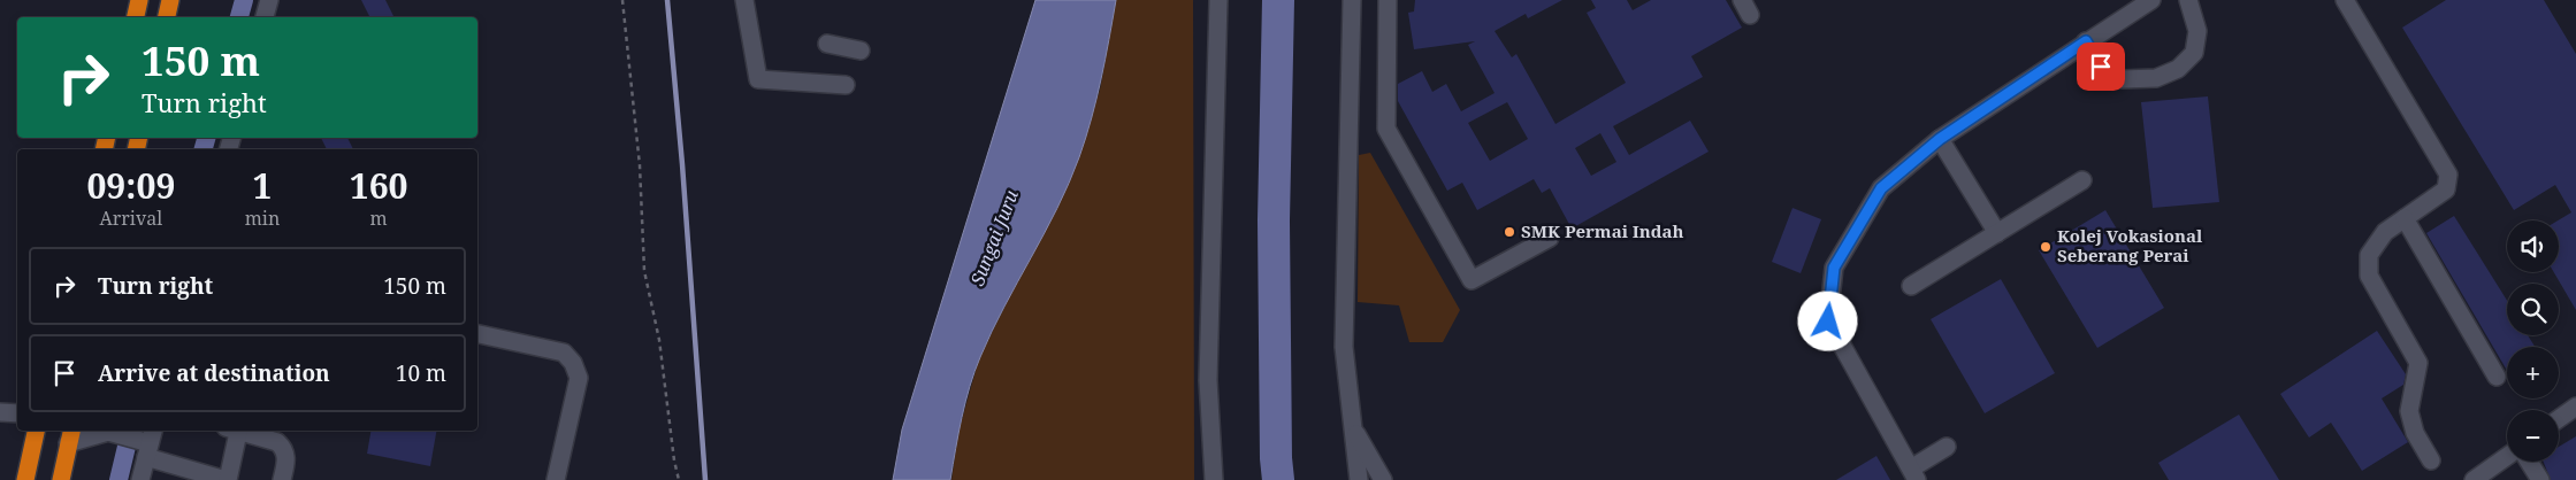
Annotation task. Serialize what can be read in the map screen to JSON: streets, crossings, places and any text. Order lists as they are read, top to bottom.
{
  "water": ["Sungai Juru"],
  "places": ["SMK Permai Indah", "Kolej Vokasional Seberang Perai"],
  "page": {
    "turn": ["150 m", "Turn right"],
    "eta": [
      "09:09",
      "Arrival",
      "1",
      "min",
      "160",
      "m"
    ],
    "map_buttons": ["+", "−"],
    "list": [
      {
        "name": "Turn right",
        "value": "150 m"
      },
      {
        "name": "Arrive at destination",
        "value": "10 m"
      }
    ]
  }
}
